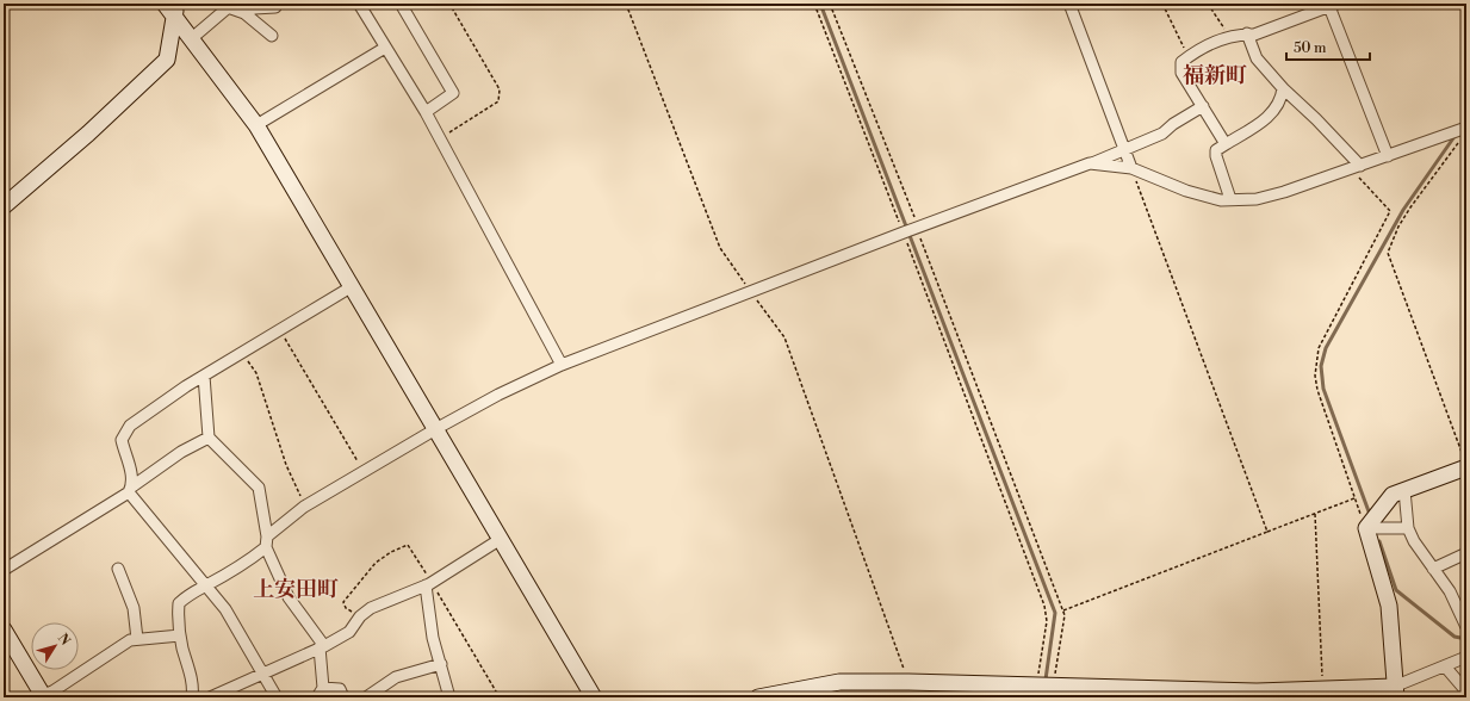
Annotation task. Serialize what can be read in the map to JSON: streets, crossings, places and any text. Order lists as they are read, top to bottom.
{
  "districts": ["福新町", "上安田町"],
  "scale_bar": "50 m",
  "north": "top right"
}
